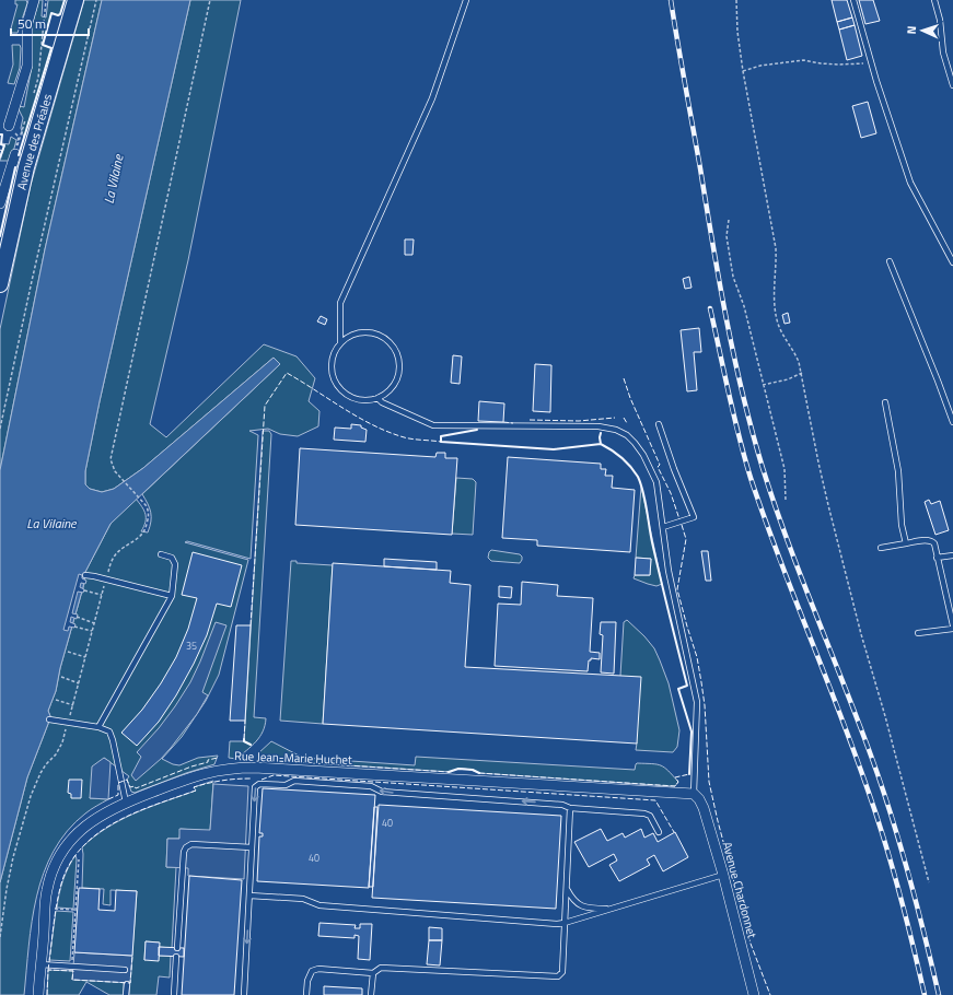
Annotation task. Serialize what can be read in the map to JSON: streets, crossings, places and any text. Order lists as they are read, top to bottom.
{
  "streets": {
    "main road": ["Avenue des Préales"],
    "street": ["Rue Jean-Marie Huchet", "Avenue Chardonnet"]
  },
  "crossings": [
    ["Rue Jean-Marie Huchet", "Avenue Chardonnet"]
  ],
  "water": ["La Vilaine"],
  "house_numbers": ["35", "40", "40"],
  "scale_bar": "50 m",
  "north": "left"
}
